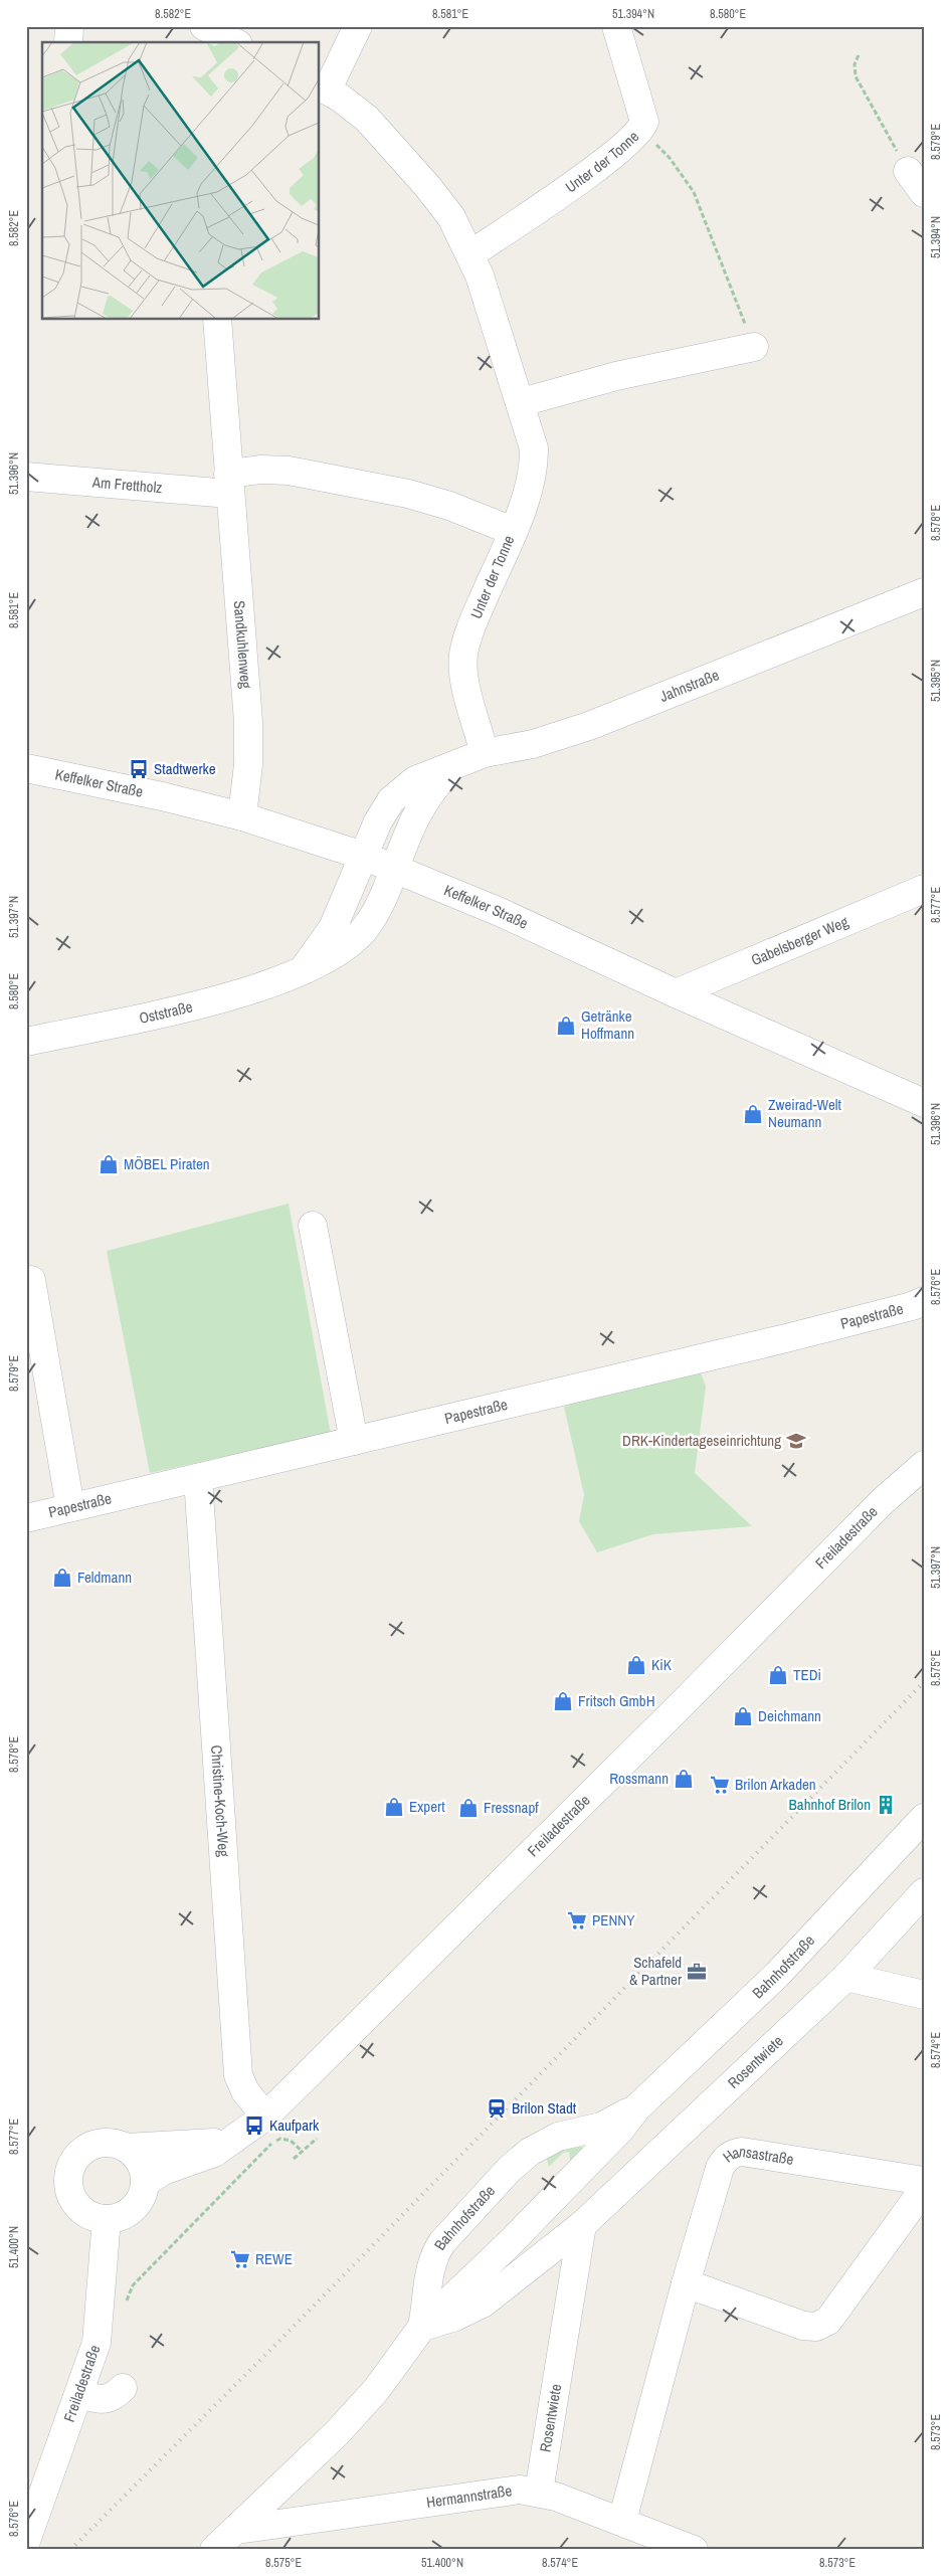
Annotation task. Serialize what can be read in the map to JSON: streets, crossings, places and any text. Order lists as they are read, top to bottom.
{
  "streets": {
    "street": [
      "Unter der Tonne",
      "Am Frettholz",
      "Sandkuhlenweg",
      "Jahnstraße",
      "Keffelker Straße",
      "Gabelsberger Weg",
      "Oststraße",
      "Papestraße",
      "Freiladestraße",
      "Christine-Koch-Weg",
      "Bahnhofstraße",
      "Rosentwiete",
      "Hansastraße",
      "Hermannstraße"
    ]
  },
  "crossings": [
    ["Unter der Tonne", "Jahnstraße"],
    ["Am Frettholz", "Sandkuhlenweg"],
    ["Sandkuhlenweg", "Keffelker Straße"],
    ["Jahnstraße", "Keffelker Straße"],
    ["Jahnstraße", "Oststraße"],
    ["Keffelker Straße", "Gabelsberger Weg"],
    ["Keffelker Straße", "Oststraße"],
    ["Papestraße", "Christine-Koch-Weg"],
    ["Freiladestraße", "Christine-Koch-Weg"],
    ["Bahnhofstraße", "Rosentwiete"],
    ["Bahnhofstraße", "Hermannstraße"],
    ["Rosentwiete", "Hermannstraße"],
    ["Hansastraße", "Hermannstraße"]
  ],
  "places": {
    "bus stop": ["Stadtwerke", "Kaufpark"],
    "shop": [
      "Getränke Hoffmann",
      "Zweirad-Welt Neumann",
      "MÖBEL Piraten",
      "Feldmann",
      "KiK",
      "TEDi",
      "Fritsch GmbH",
      "Deichmann",
      "Rossmann",
      "Expert",
      "Fressnapf"
    ],
    "school or university": ["DRK-Kindertageseinrichtung"],
    "supermarket": ["Brilon Arkaden", "PENNY", "REWE"],
    "building": ["Bahnhof Brilon"],
    "office": ["Schafeld & Partner"],
    "station": ["Brilon Stadt"]
  },
  "coordinates": [
    "8.582°E",
    "8.581°E",
    "51.394°N",
    "8.580°E",
    "8.579°E",
    "51.396°N",
    "8.578°E",
    "51.395°N",
    "8.577°E",
    "51.397°N",
    "8.576°E",
    "8.575°E",
    "8.574°E",
    "51.400°N",
    "8.573°E"
  ]
}
